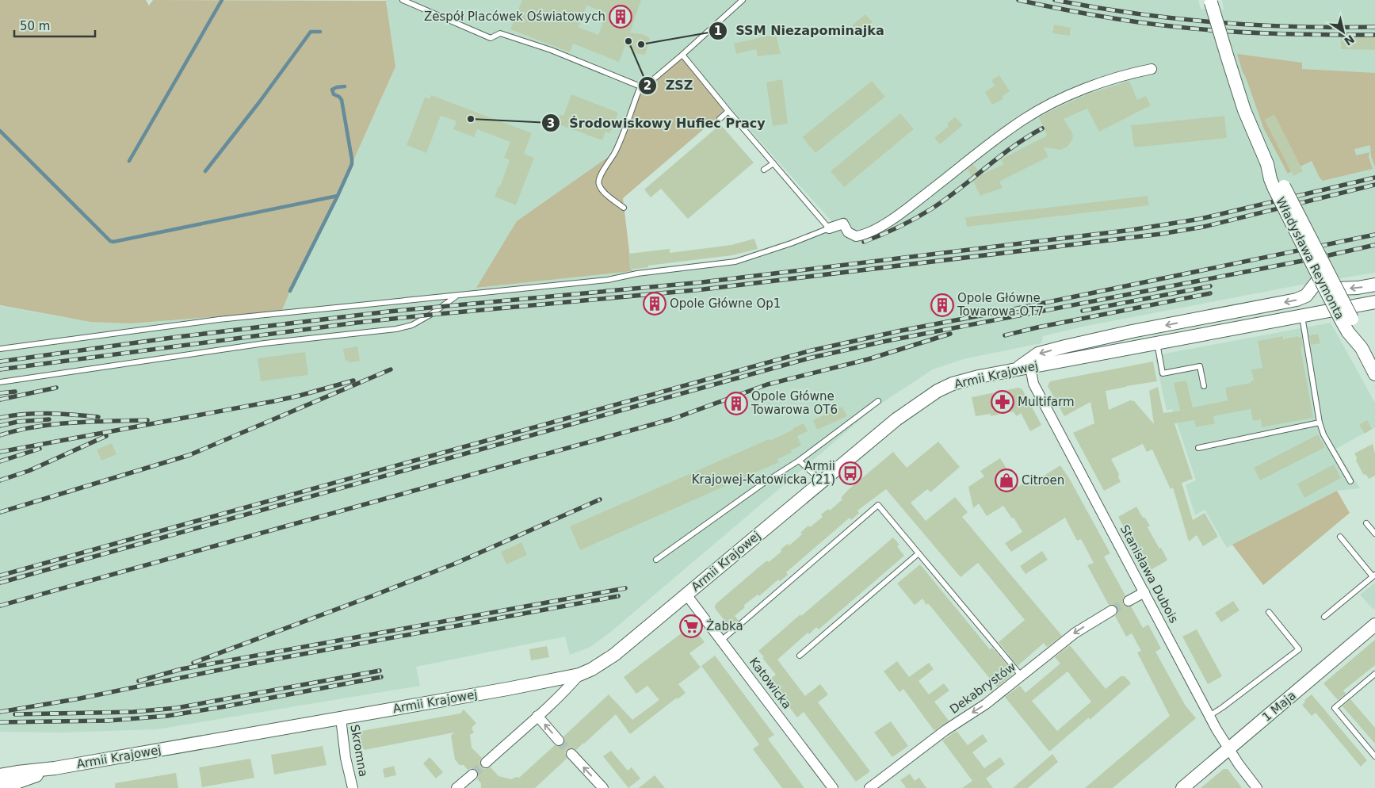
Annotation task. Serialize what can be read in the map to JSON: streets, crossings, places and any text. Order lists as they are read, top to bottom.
{
  "streets": {
    "street": [
      "Władysława Reymonta",
      "Armii Krajowej",
      "Stanisława Dubois",
      "Katowicka",
      "Dekabrystów",
      "1 Maja",
      "Skromna"
    ]
  },
  "crossings": [
    ["Armii Krajowej", "Stanisława Dubois"],
    ["Armii Krajowej", "Katowicka"],
    ["Armii Krajowej", "Skromna"],
    ["Stanisława Dubois", "1 Maja"]
  ],
  "one_way": ["Dekabrystów"],
  "places": {
    "building": [
      "Zespół Placówek Oświatowych",
      "Opole Główne Op1",
      "Opole Główne Towarowa OT7",
      "Opole Główne Towarowa OT6"
    ],
    "other": ["ZSZ", "SSM Niezapominajka", "Środowiskowy Hufiec Pracy"],
    "pharmacy": ["Multifarm"],
    "bus stop": ["Armii Krajowej-Katowicka (21)"],
    "shop": ["Citroen"],
    "supermarket": ["Żabka"]
  },
  "scale_bar": "50 m",
  "north": "bottom right"
}
